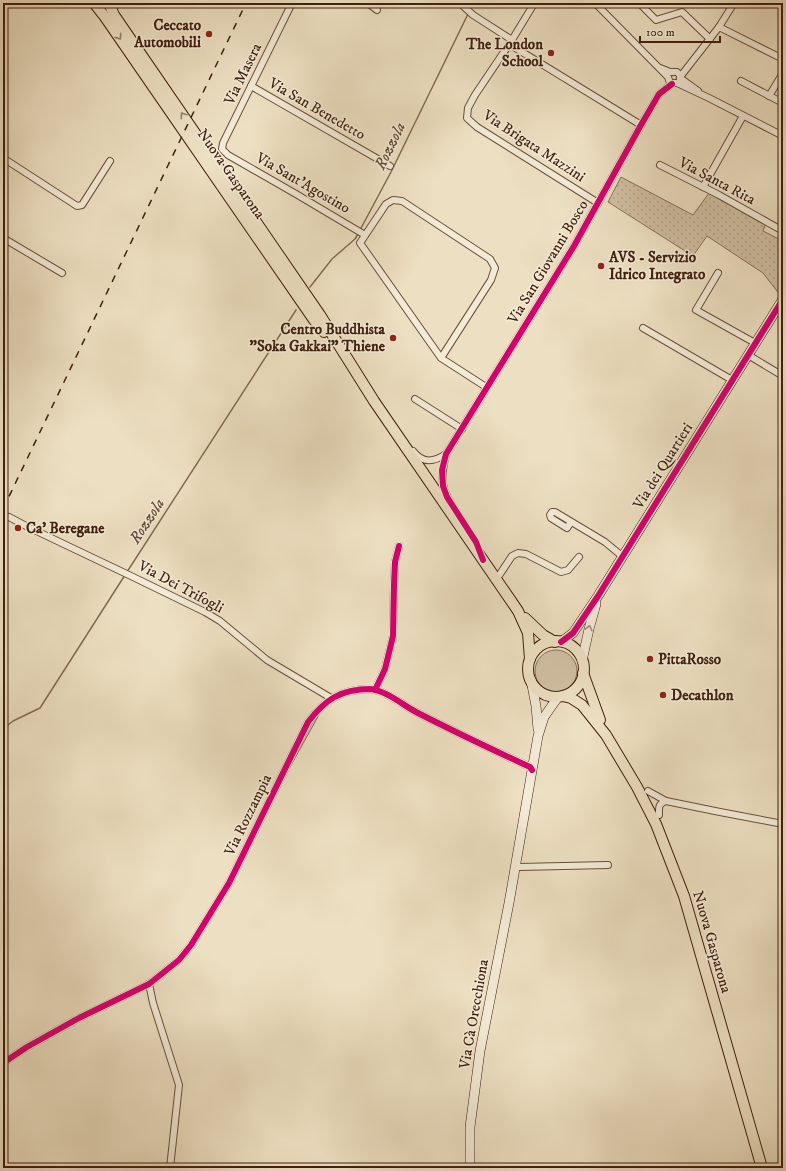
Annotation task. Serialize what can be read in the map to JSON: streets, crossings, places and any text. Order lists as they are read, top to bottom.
{
  "streets": {
    "main road": ["Nuova Gasparona", "Via dei Quartieri", "Via Cà Orecchiona"],
    "street": [
      "Via Masera",
      "Via San Benedetto",
      "Via Brigata Mazzini",
      "Via Santa Rita",
      "Via Sant'Agostino",
      "Via San Giovanni Bosco",
      "Via Dei Trifogli",
      "Via Rozzampia"
    ]
  },
  "crossings": [
    ["Via Masera", "Via San Benedetto"],
    ["Via Masera", "Via Sant'Agostino"],
    ["Via Brigata Mazzini", "Via San Giovanni Bosco"],
    ["Nuova Gasparona", "Via dei Quartieri"],
    ["Nuova Gasparona", "Via Cà Orecchiona"],
    ["Via dei Quartieri", "Via Cà Orecchiona"],
    ["Via Dei Trifogli", "Via Rozzampia"]
  ],
  "water": ["Rozzola"],
  "places": [
    "Ceccato Automobili",
    "The London School",
    "AVS - Servizio Idrico Integrato",
    "Centro Buddhista \"Soka Gakkai\" Thiene",
    "Ca' Beregane",
    "PittaRosso",
    "Decathlon"
  ],
  "scale_bar": "100 m"
}
